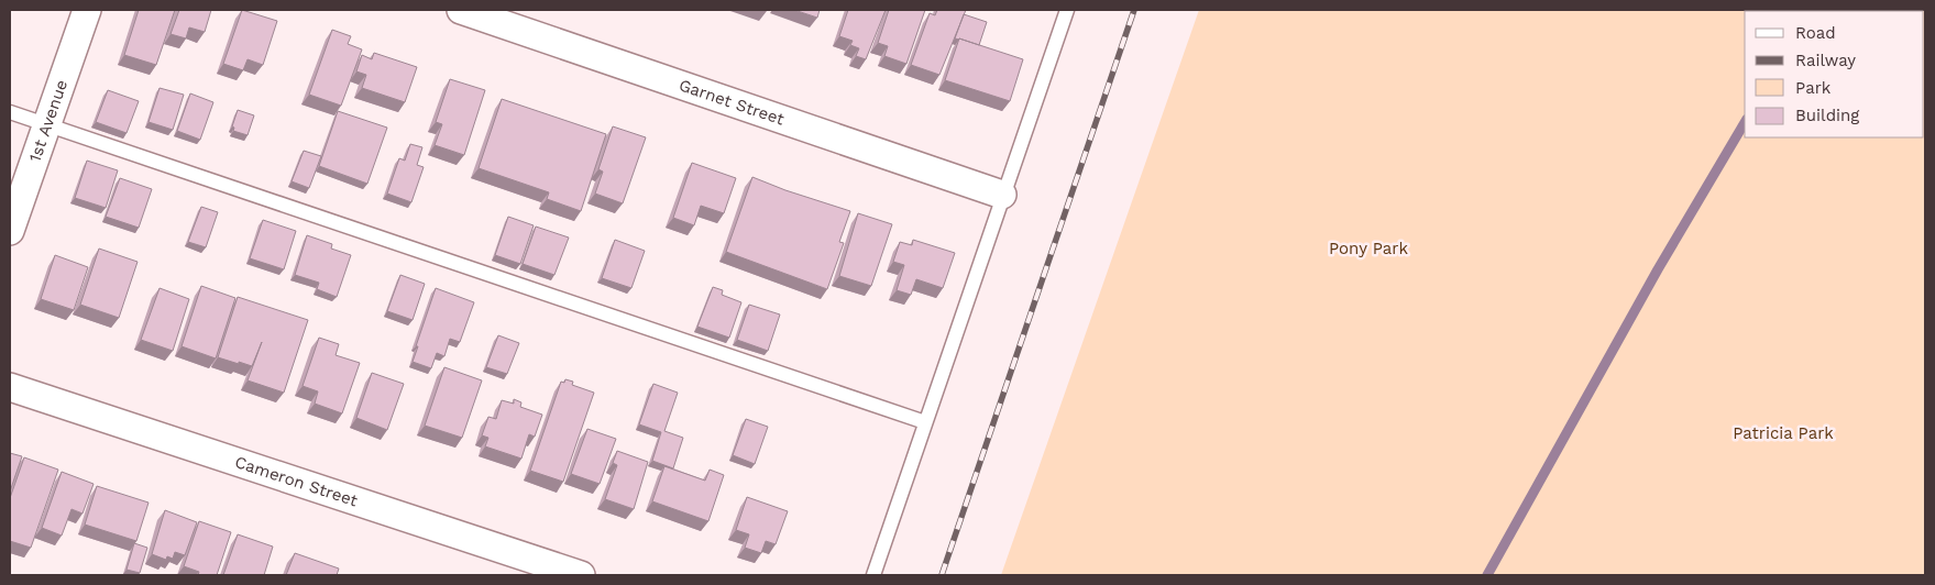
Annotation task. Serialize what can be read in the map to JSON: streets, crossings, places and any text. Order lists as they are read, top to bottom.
{
  "streets": {
    "street": ["Garnet Street", "1st Avenue", "Cameron Street"]
  },
  "parks": ["Pony Park", "Patricia Park"],
  "legend": [
    "Road",
    "Railway",
    "Park",
    "Building"
  ]
}
